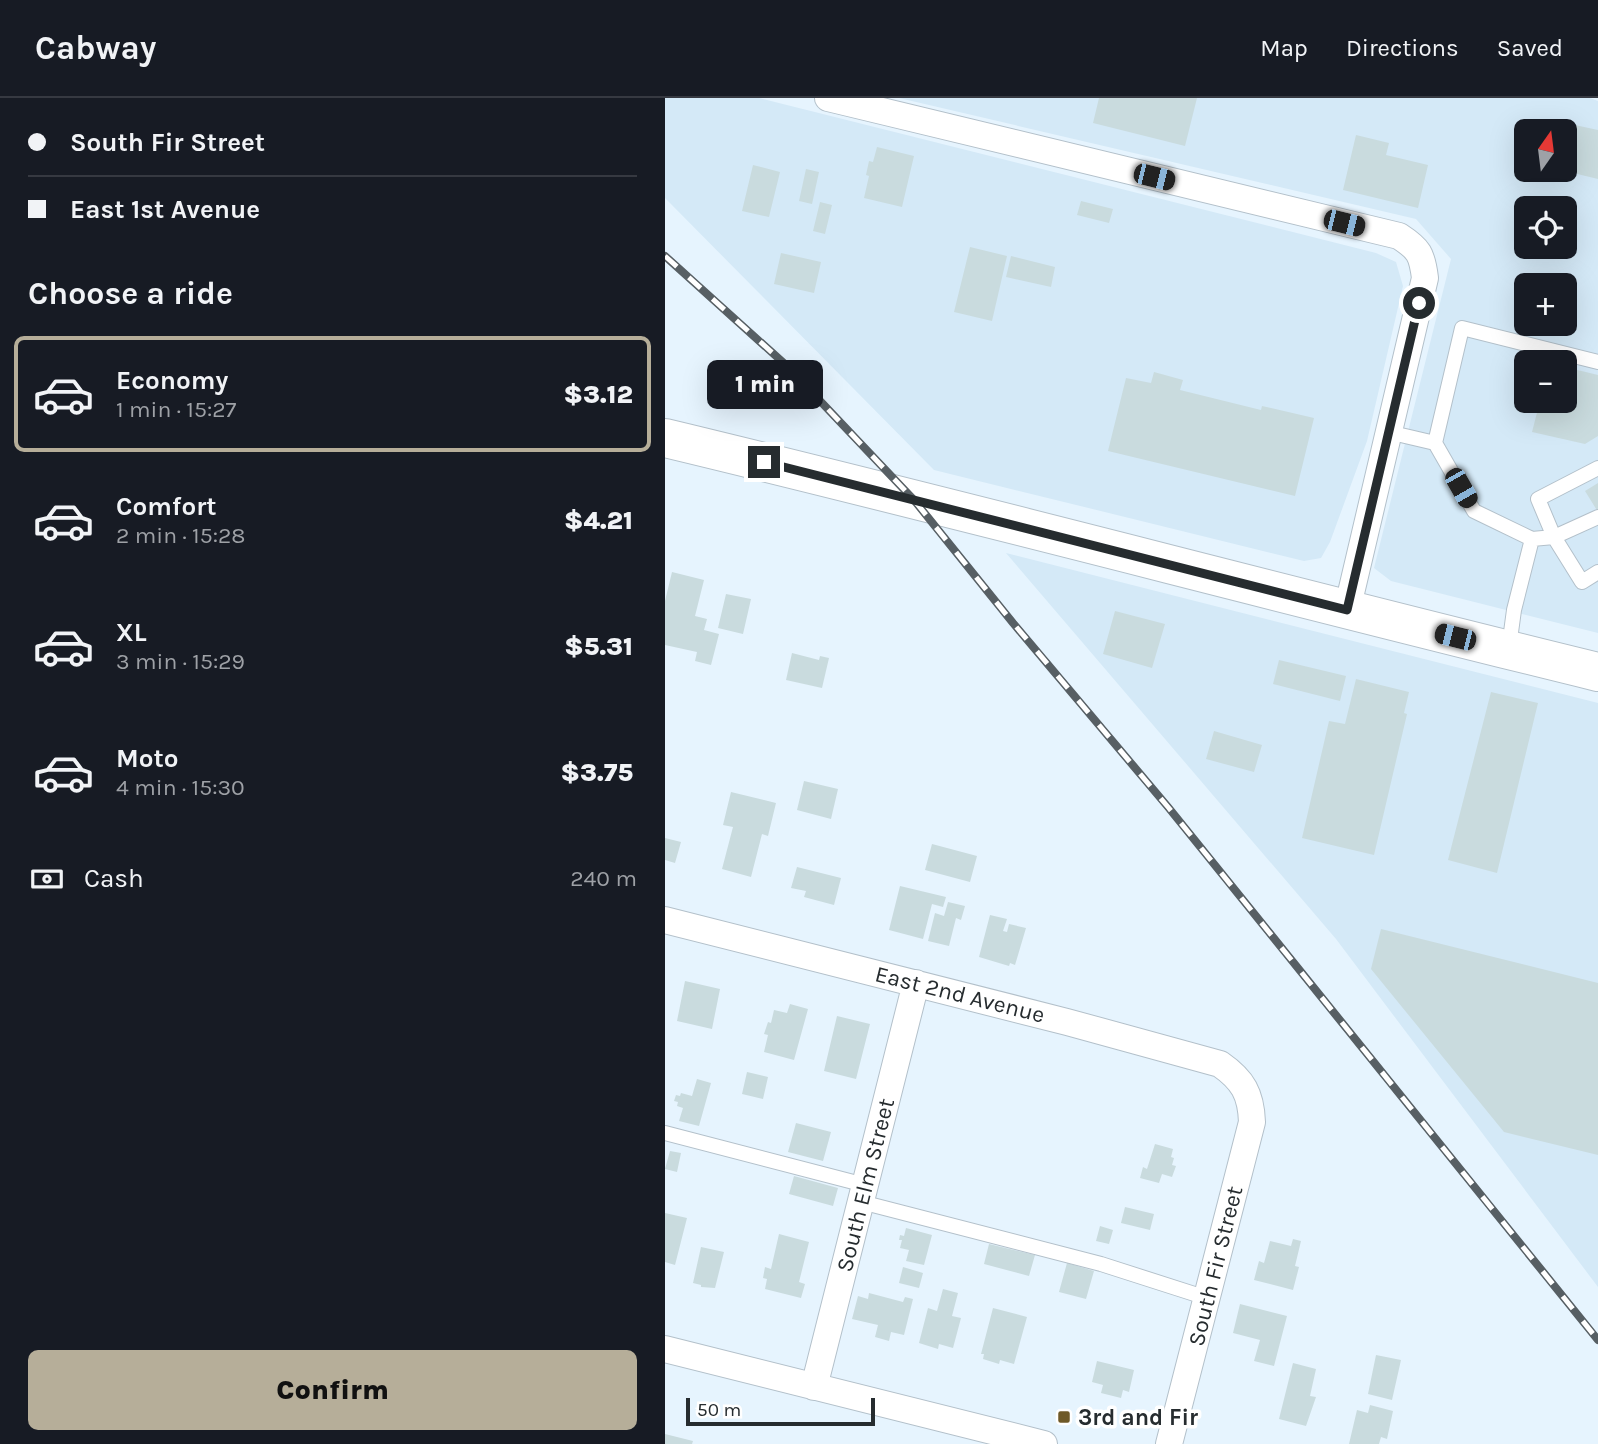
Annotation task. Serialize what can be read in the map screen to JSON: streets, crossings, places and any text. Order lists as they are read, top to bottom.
{
  "streets": {
    "street": ["East 2nd Avenue", "South Elm Street", "South Fir Street"]
  },
  "crossings": [
    ["East 2nd Avenue", "South Elm Street"],
    ["East 2nd Avenue", "South Fir Street"]
  ],
  "places": {
    "transit": ["3rd and Fir"]
  },
  "scale_bar": "50 m",
  "north": "top",
  "page": {
    "header": "Cabway",
    "nav": ["Map", "Directions", "Saved"],
    "banner": ["South Fir Street", "East 1st Avenue"],
    "map_buttons": ["+", "−"],
    "heading": "Choose a ride",
    "list": [
      {
        "name": "Economy",
        "note": "1 min · 15:27",
        "value": "$3.12"
      },
      {
        "name": "Comfort",
        "note": "2 min · 15:28",
        "value": "$4.21"
      },
      {
        "name": "XL",
        "note": "3 min · 15:29",
        "value": "$5.31"
      },
      {
        "name": "Moto",
        "note": "4 min · 15:30",
        "value": "$3.75"
      }
    ],
    "bubble": "1 min",
    "pay": ["Cash", "240 m"],
    "buttons": "Confirm",
    "scale": "50 m"
  }
}
